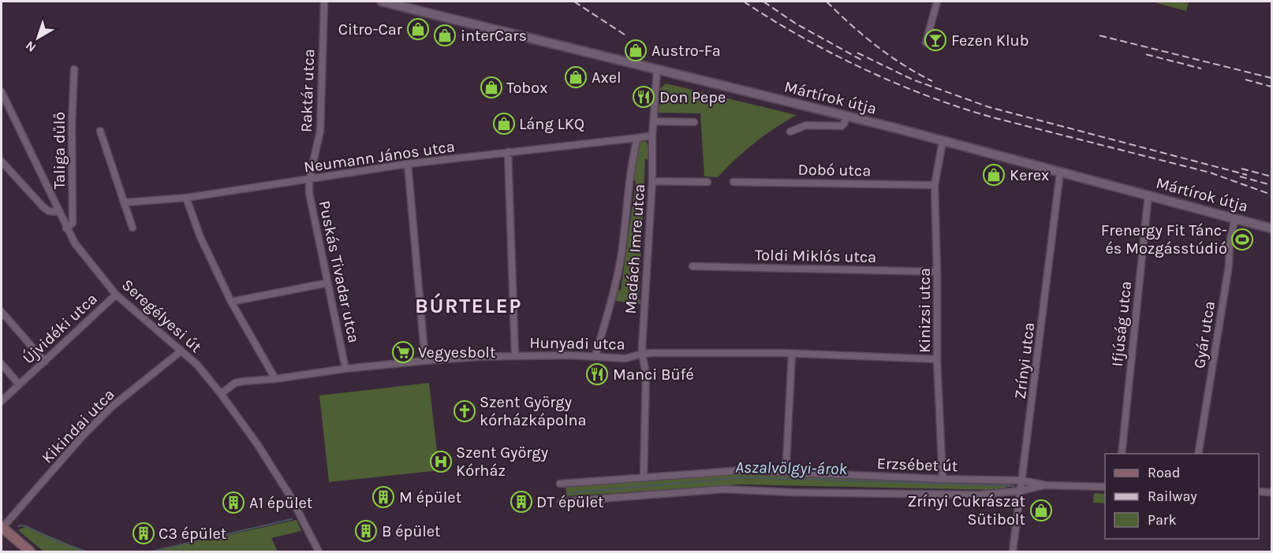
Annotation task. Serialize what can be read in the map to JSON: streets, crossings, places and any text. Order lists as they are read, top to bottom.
{
  "streets": {
    "street": [
      "Raktár utca",
      "Mártírok útja",
      "Taliga dűlő",
      "Neumann János utca",
      "Dobó utca",
      "Madách Imre utca",
      "Toldi Miklós utca",
      "Puskás Tivadar utca",
      "Kinizsi utca",
      "Seregélyesi út",
      "Ifjúság utca",
      "Újvidéki utca",
      "Gyár utca",
      "Hunyadi utca",
      "Zrínyi utca",
      "Kikindai utca",
      "Erzsébet út"
    ]
  },
  "crossings": [
    ["Raktár utca", "Neumann János utca"],
    ["Raktár utca", "Puskás Tivadar utca"],
    ["Mártírok útja", "Madách Imre utca"],
    ["Mártírok útja", "Kinizsi utca"],
    ["Mártírok útja", "Ifjúság utca"],
    ["Mártírok útja", "Gyár utca"],
    ["Mártírok útja", "Zrínyi utca"],
    ["Taliga dűlő", "Seregélyesi út"],
    ["Neumann János utca", "Madách Imre utca"],
    ["Neumann János utca", "Puskás Tivadar utca"],
    ["Dobó utca", "Kinizsi utca"],
    ["Madách Imre utca", "Hunyadi utca"],
    ["Madách Imre utca", "Erzsébet út"],
    ["Toldi Miklós utca", "Kinizsi utca"],
    ["Puskás Tivadar utca", "Hunyadi utca"],
    ["Kinizsi utca", "Hunyadi utca"],
    ["Kinizsi utca", "Erzsébet út"],
    ["Seregélyesi út", "Újvidéki utca"],
    ["Seregélyesi út", "Hunyadi utca"],
    ["Seregélyesi út", "Kikindai utca"],
    ["Zrínyi utca", "Erzsébet út"]
  ],
  "districts": ["BÚRTELEP"],
  "water": ["Aszalvölgyi-árok"],
  "places": {
    "shop": [
      "Citro-Car",
      "interCars",
      "Austro-Fa",
      "Axel",
      "Tobox",
      "Láng LKQ",
      "Kerex",
      "Zrínyi Cukrászat Sütibolt"
    ],
    "bar": ["Fezen Klub"],
    "restaurant": ["Don Pepe", "Manci Büfé"],
    "sports": ["Frenergy Fit Tánc- és Mozgásstúdió"],
    "supermarket": ["Vegyesbolt"],
    "church": ["Szent György kórházkápolna"],
    "hospital": ["Szent György Kórház"],
    "building": [
      "M épület",
      "DT épület",
      "A1 épület",
      "B épület",
      "C3 épület"
    ]
  },
  "legend": ["Road", "Railway", "Park"],
  "north": "bottom left"
}
